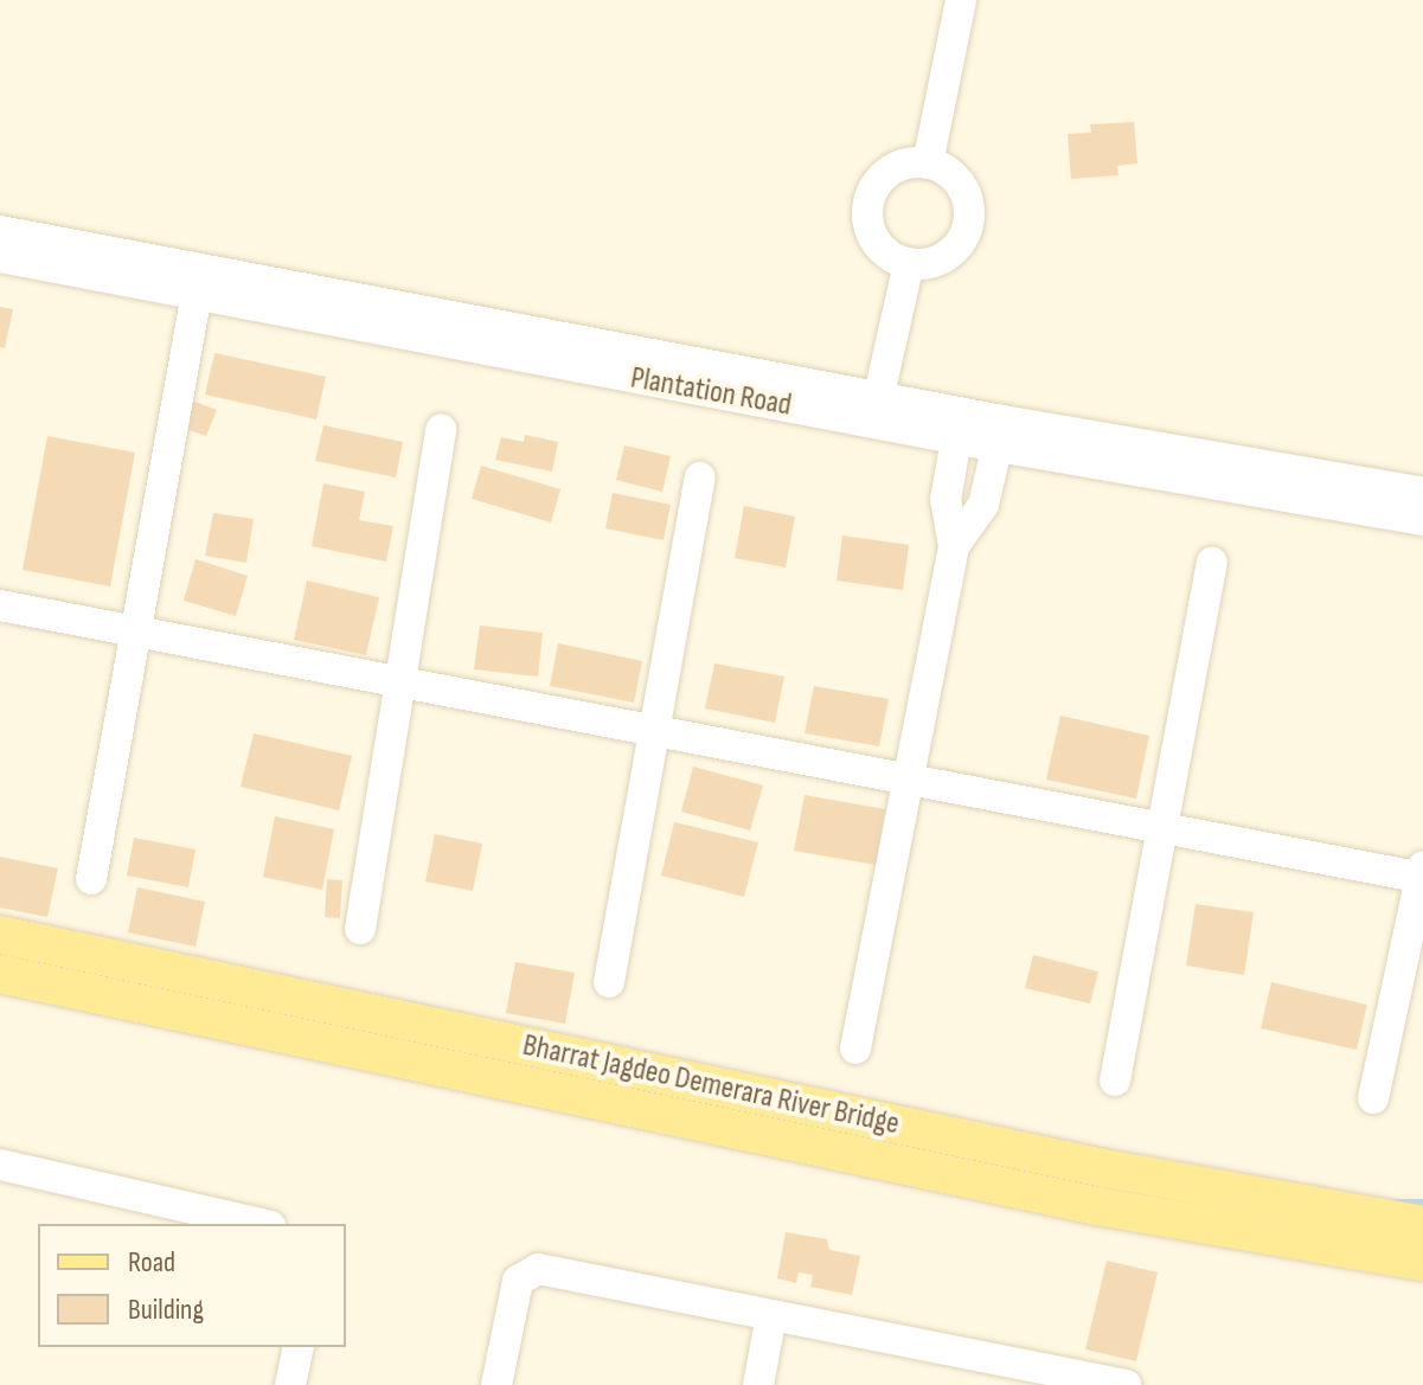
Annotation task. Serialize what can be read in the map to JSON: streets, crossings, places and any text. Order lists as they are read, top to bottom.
{
  "streets": {
    "main road": ["Bharrat Jagdeo Demerara River Bridge"],
    "street": ["Plantation Road"]
  },
  "legend": ["Road", "Building"]
}
